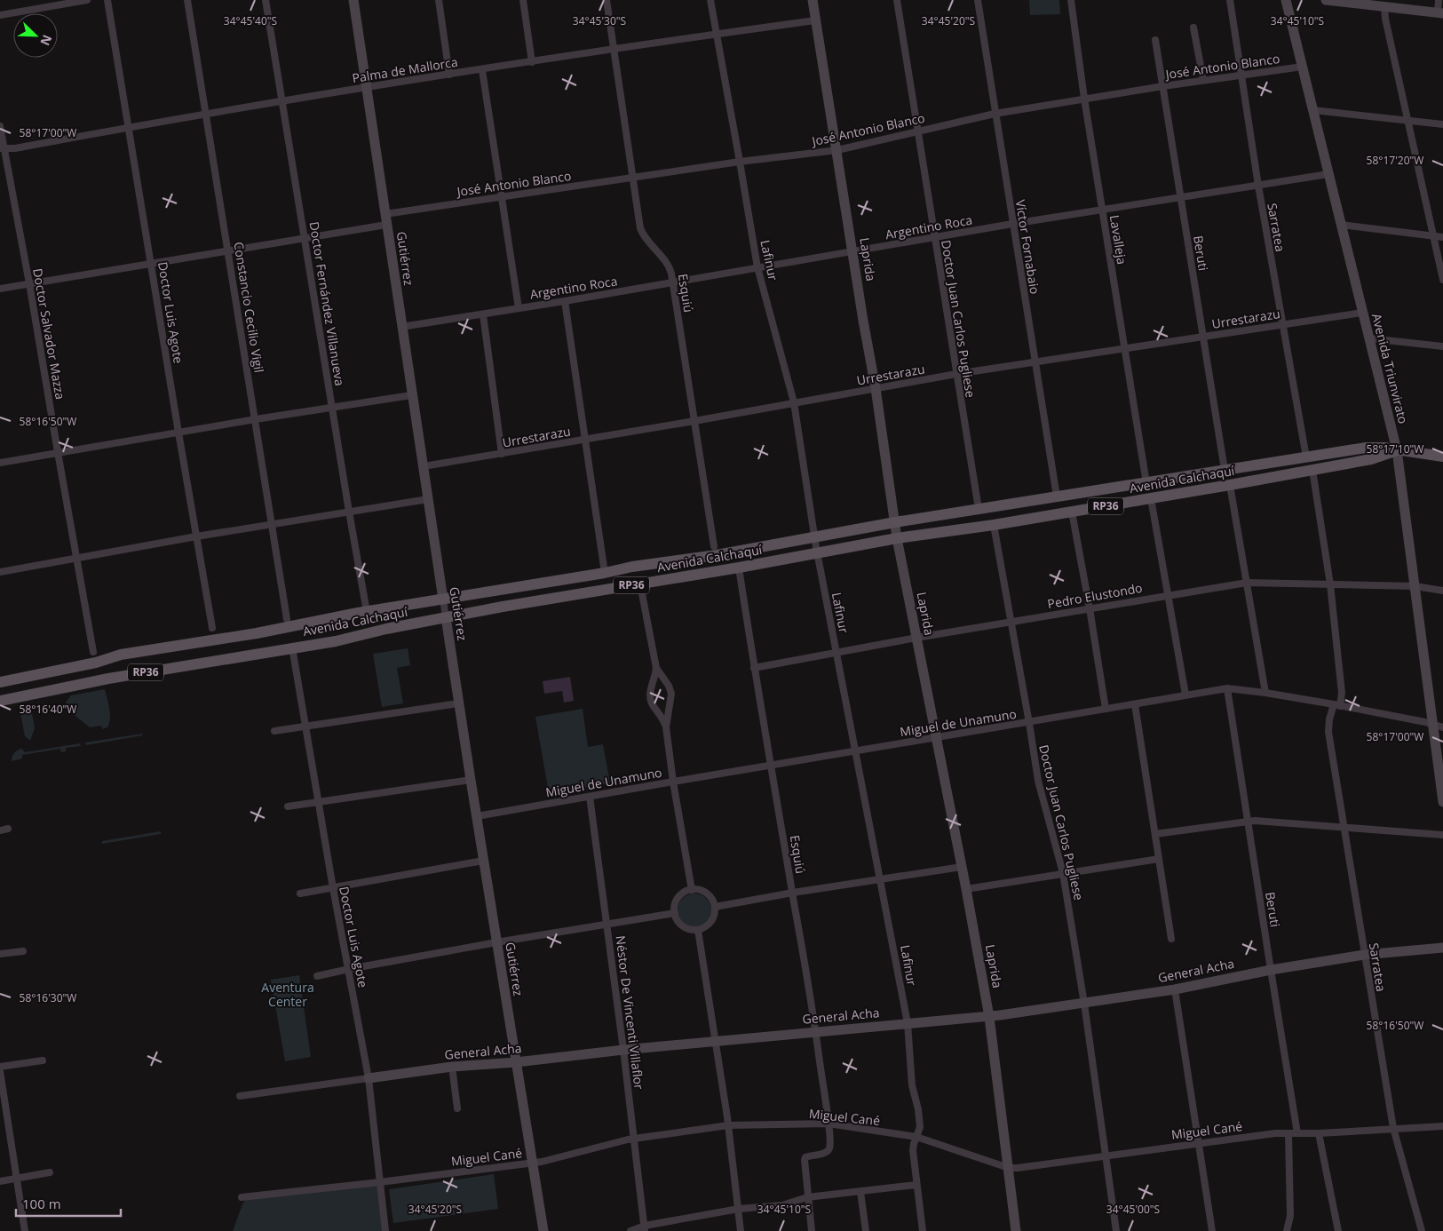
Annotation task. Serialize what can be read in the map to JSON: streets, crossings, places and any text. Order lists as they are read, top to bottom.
{
  "streets": {
    "main road": ["Avenida Calchaquí", "RP36"],
    "street": [
      "José Antonio Blanco",
      "Palma de Mallorca",
      "Argentino Roca",
      "Sarratea",
      "Lavalleja",
      "Víctor Fornabaio",
      "Beruti",
      "Gutiérrez",
      "Laprida",
      "Lafinur",
      "Esquiú",
      "Doctor Fernández Villanueva",
      "Constancio Cecilio Vigil",
      "Doctor Luis Agote",
      "Doctor Juan Carlos Pugliese",
      "Urrestarazu",
      "Doctor Salvador Mazza",
      "Avenida Triunvirato",
      "Pedro Elustondo",
      "Miguel de Unamuno",
      "General Acha",
      "Néstor De Vincenti Villaflor",
      "Miguel Cané"
    ]
  },
  "crossings": [
    ["José Antonio Blanco", "Sarratea"],
    ["José Antonio Blanco", "Lavalleja"],
    ["José Antonio Blanco", "Víctor Fornabaio"],
    ["José Antonio Blanco", "Beruti"],
    ["José Antonio Blanco", "Gutiérrez"],
    ["José Antonio Blanco", "Laprida"],
    ["José Antonio Blanco", "Lafinur"],
    ["José Antonio Blanco", "Esquiú"],
    ["José Antonio Blanco", "Doctor Juan Carlos Pugliese"],
    ["José Antonio Blanco", "Avenida Triunvirato"],
    ["Palma de Mallorca", "Gutiérrez"],
    ["Palma de Mallorca", "Laprida"],
    ["Palma de Mallorca", "Lafinur"],
    ["Palma de Mallorca", "Esquiú"],
    ["Palma de Mallorca", "Doctor Fernández Villanueva"],
    ["Palma de Mallorca", "Constancio Cecilio Vigil"],
    ["Palma de Mallorca", "Doctor Luis Agote"],
    ["Palma de Mallorca", "Doctor Salvador Mazza"],
    ["Argentino Roca", "Sarratea"],
    ["Argentino Roca", "Lavalleja"],
    ["Argentino Roca", "Víctor Fornabaio"],
    ["Argentino Roca", "Beruti"],
    ["Argentino Roca", "Gutiérrez"],
    ["Argentino Roca", "Laprida"],
    ["Argentino Roca", "Lafinur"],
    ["Argentino Roca", "Esquiú"],
    ["Argentino Roca", "Doctor Juan Carlos Pugliese"],
    ["Argentino Roca", "Avenida Triunvirato"],
    ["Sarratea", "Urrestarazu"],
    ["Sarratea", "Avenida Calchaquí"],
    ["Sarratea", "Pedro Elustondo"],
    ["Sarratea", "Miguel de Unamuno"],
    ["Sarratea", "General Acha"],
    ["Sarratea", "Miguel Cané"],
    ["Lavalleja", "Urrestarazu"],
    ["Lavalleja", "Avenida Calchaquí"],
    ["Víctor Fornabaio", "Urrestarazu"],
    ["Víctor Fornabaio", "Avenida Calchaquí"],
    ["Beruti", "Urrestarazu"],
    ["Beruti", "Avenida Calchaquí"],
    ["Beruti", "Miguel de Unamuno"],
    ["Beruti", "General Acha"],
    ["Beruti", "Miguel Cané"],
    ["Gutiérrez", "Urrestarazu"],
    ["Gutiérrez", "Avenida Calchaquí"],
    ["Gutiérrez", "Miguel de Unamuno"],
    ["Gutiérrez", "General Acha"],
    ["Gutiérrez", "Miguel Cané"],
    ["Laprida", "Urrestarazu"],
    ["Laprida", "Avenida Calchaquí"],
    ["Laprida", "Pedro Elustondo"],
    ["Laprida", "Miguel de Unamuno"],
    ["Laprida", "General Acha"],
    ["Laprida", "Miguel Cané"],
    ["Lafinur", "Urrestarazu"],
    ["Lafinur", "Avenida Calchaquí"],
    ["Lafinur", "Pedro Elustondo"],
    ["Lafinur", "Miguel de Unamuno"],
    ["Lafinur", "General Acha"],
    ["Lafinur", "Miguel Cané"],
    ["Esquiú", "Urrestarazu"],
    ["Esquiú", "Avenida Calchaquí"],
    ["Esquiú", "Pedro Elustondo"],
    ["Esquiú", "Miguel de Unamuno"],
    ["Esquiú", "General Acha"],
    ["Esquiú", "Miguel Cané"],
    ["Doctor Fernández Villanueva", "Avenida Calchaquí"],
    ["Doctor Luis Agote", "Avenida Calchaquí"],
    ["Doctor Luis Agote", "General Acha"],
    ["Doctor Luis Agote", "Miguel Cané"],
    ["Doctor Juan Carlos Pugliese", "Urrestarazu"],
    ["Doctor Juan Carlos Pugliese", "Avenida Calchaquí"],
    ["Doctor Juan Carlos Pugliese", "Pedro Elustondo"],
    ["Doctor Juan Carlos Pugliese", "Miguel de Unamuno"],
    ["Doctor Juan Carlos Pugliese", "General Acha"],
    ["Doctor Juan Carlos Pugliese", "Miguel Cané"],
    ["Urrestarazu", "Avenida Triunvirato"],
    ["Avenida Triunvirato", "Avenida Calchaquí"],
    ["Avenida Triunvirato", "Pedro Elustondo"],
    ["Avenida Triunvirato", "Miguel de Unamuno"],
    ["Miguel de Unamuno", "Néstor De Vincenti Villaflor"],
    ["General Acha", "Néstor De Vincenti Villaflor"],
    ["Néstor De Vincenti Villaflor", "Miguel Cané"]
  ],
  "parks": ["Aventura Center"],
  "scale_bar": "100 m",
  "north": "bottom right",
  "coordinates": [
    "34°45'40\"S",
    "34°45'30\"S",
    "34°45'20\"S",
    "34°45'10\"S",
    "58°17'00\"W",
    "58°17'20\"W",
    "58°16'50\"W",
    "58°17'10\"W",
    "58°16'40\"W",
    "58°16'30\"W",
    "34°45'00\"S"
  ]
}
